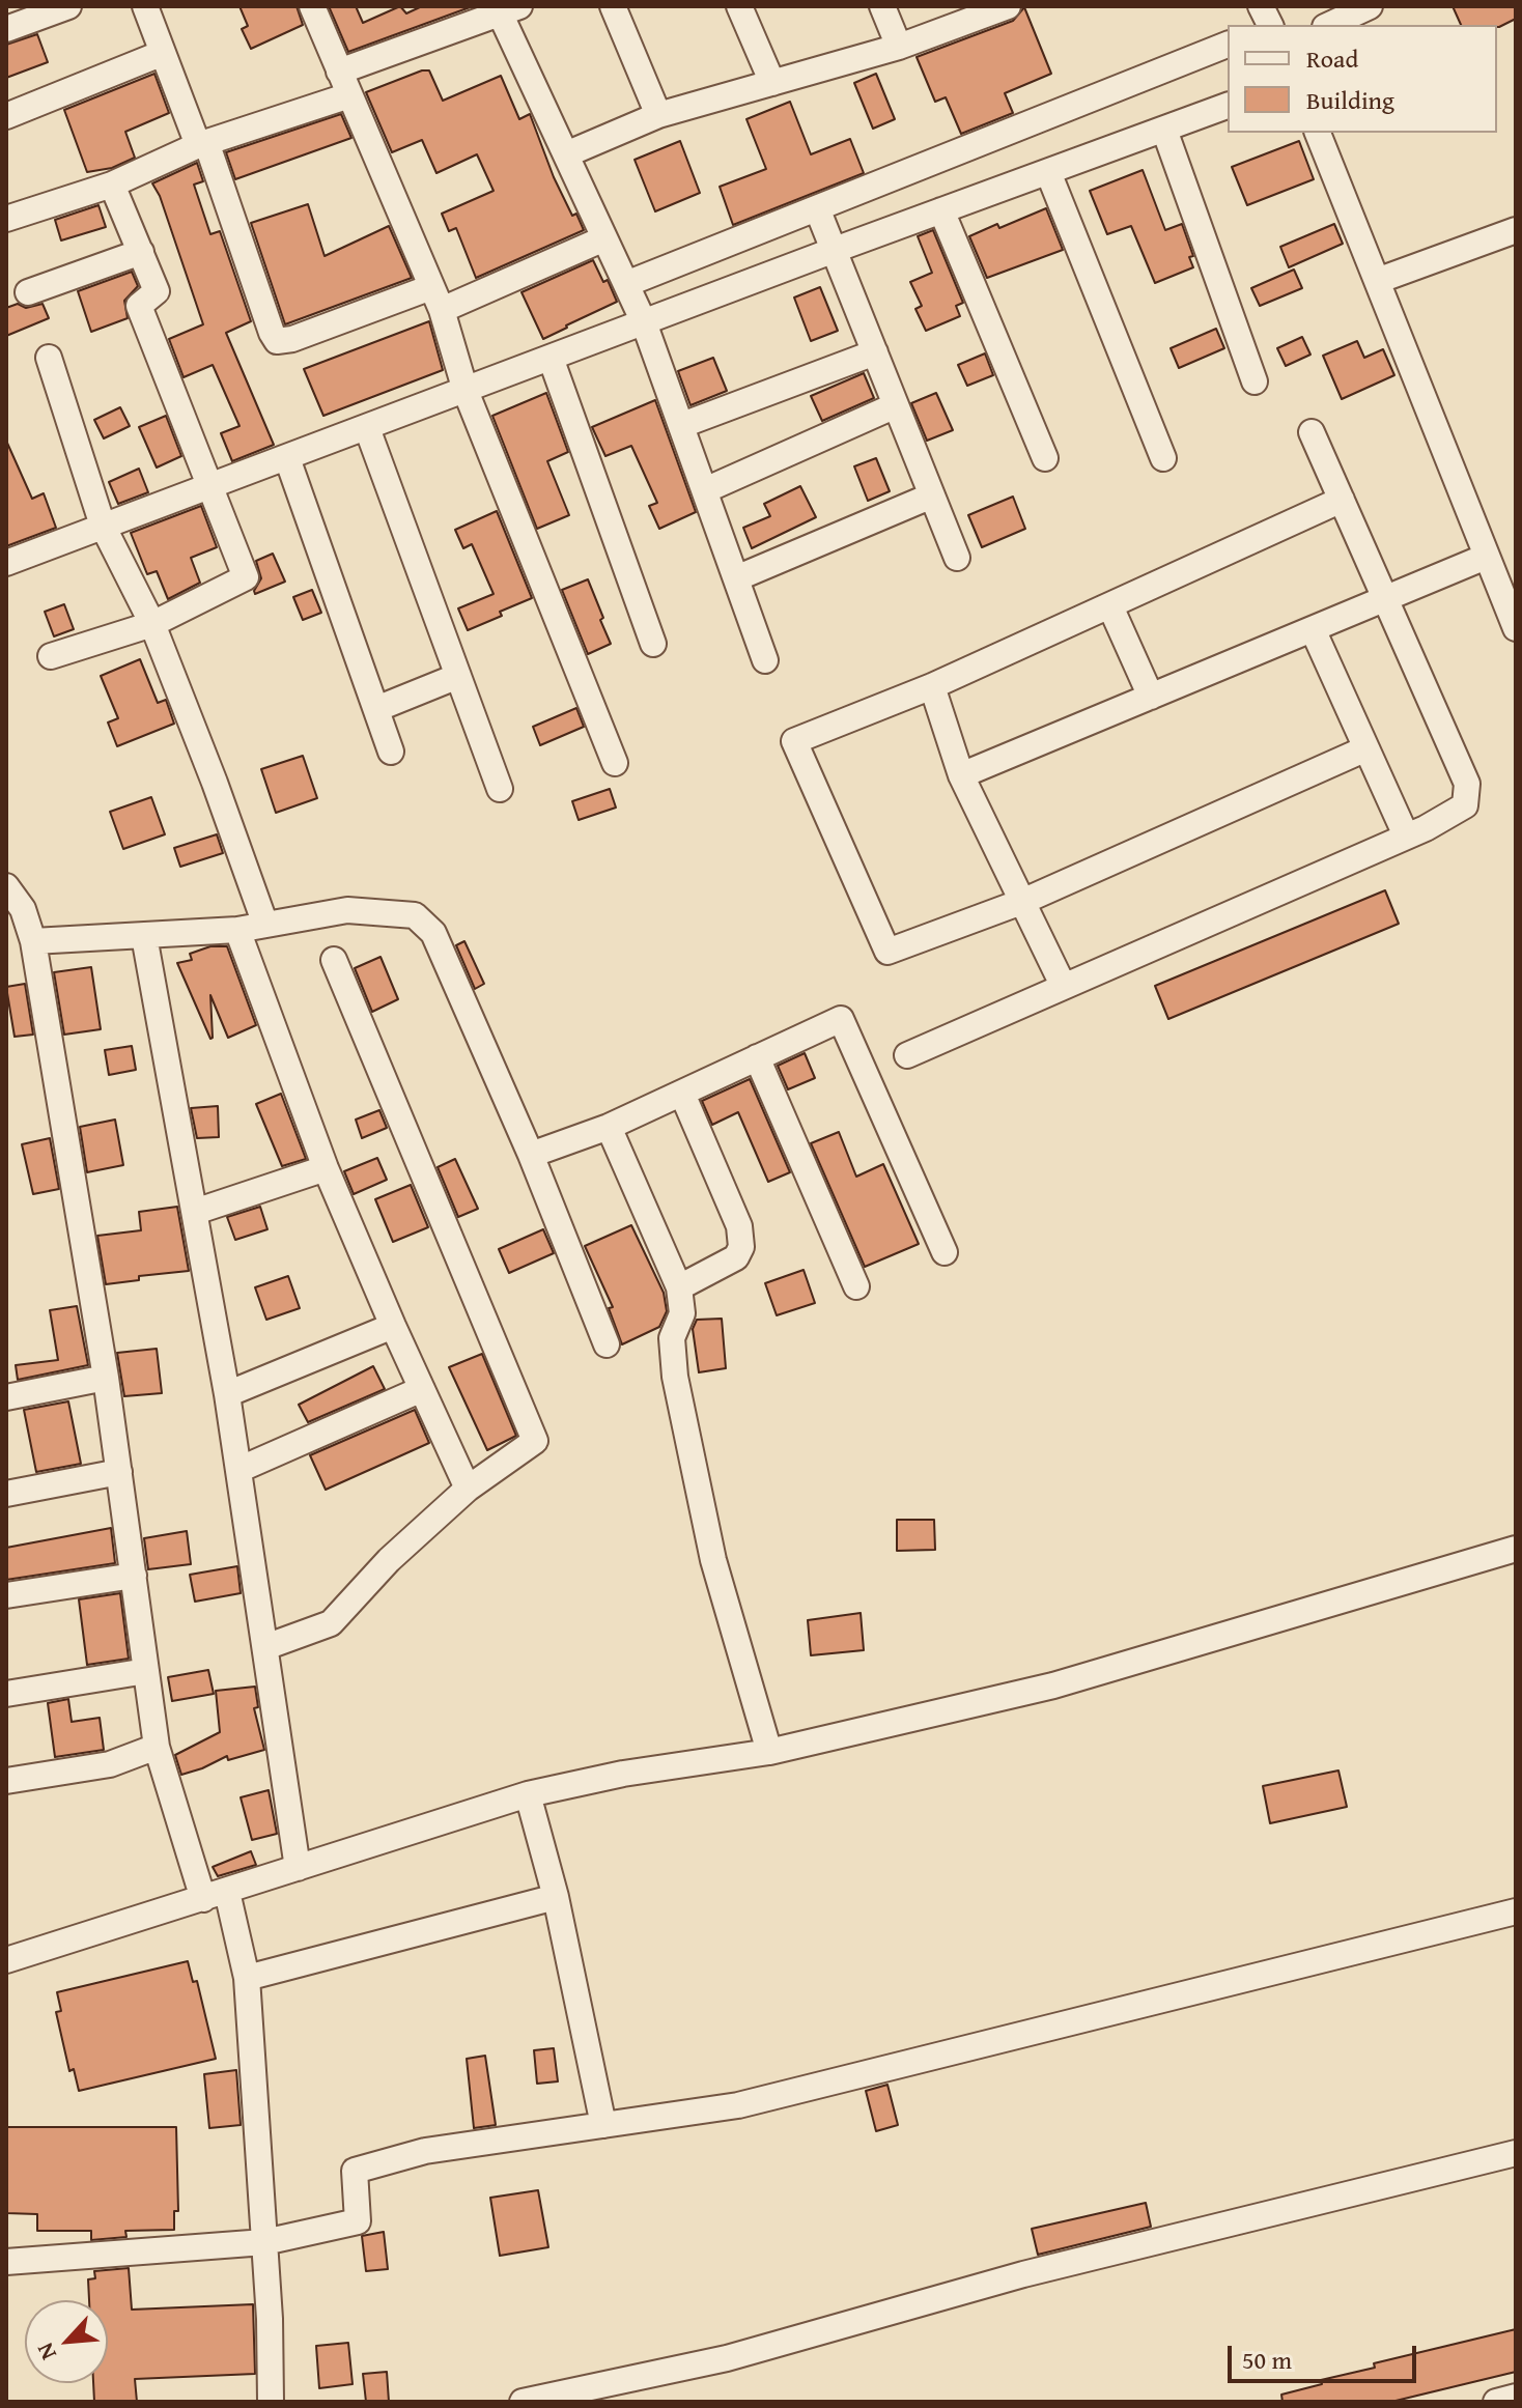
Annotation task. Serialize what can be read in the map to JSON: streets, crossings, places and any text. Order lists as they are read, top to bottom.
{
  "legend": ["Road", "Building"],
  "scale_bar": "50 m",
  "north": "bottom left"
}
